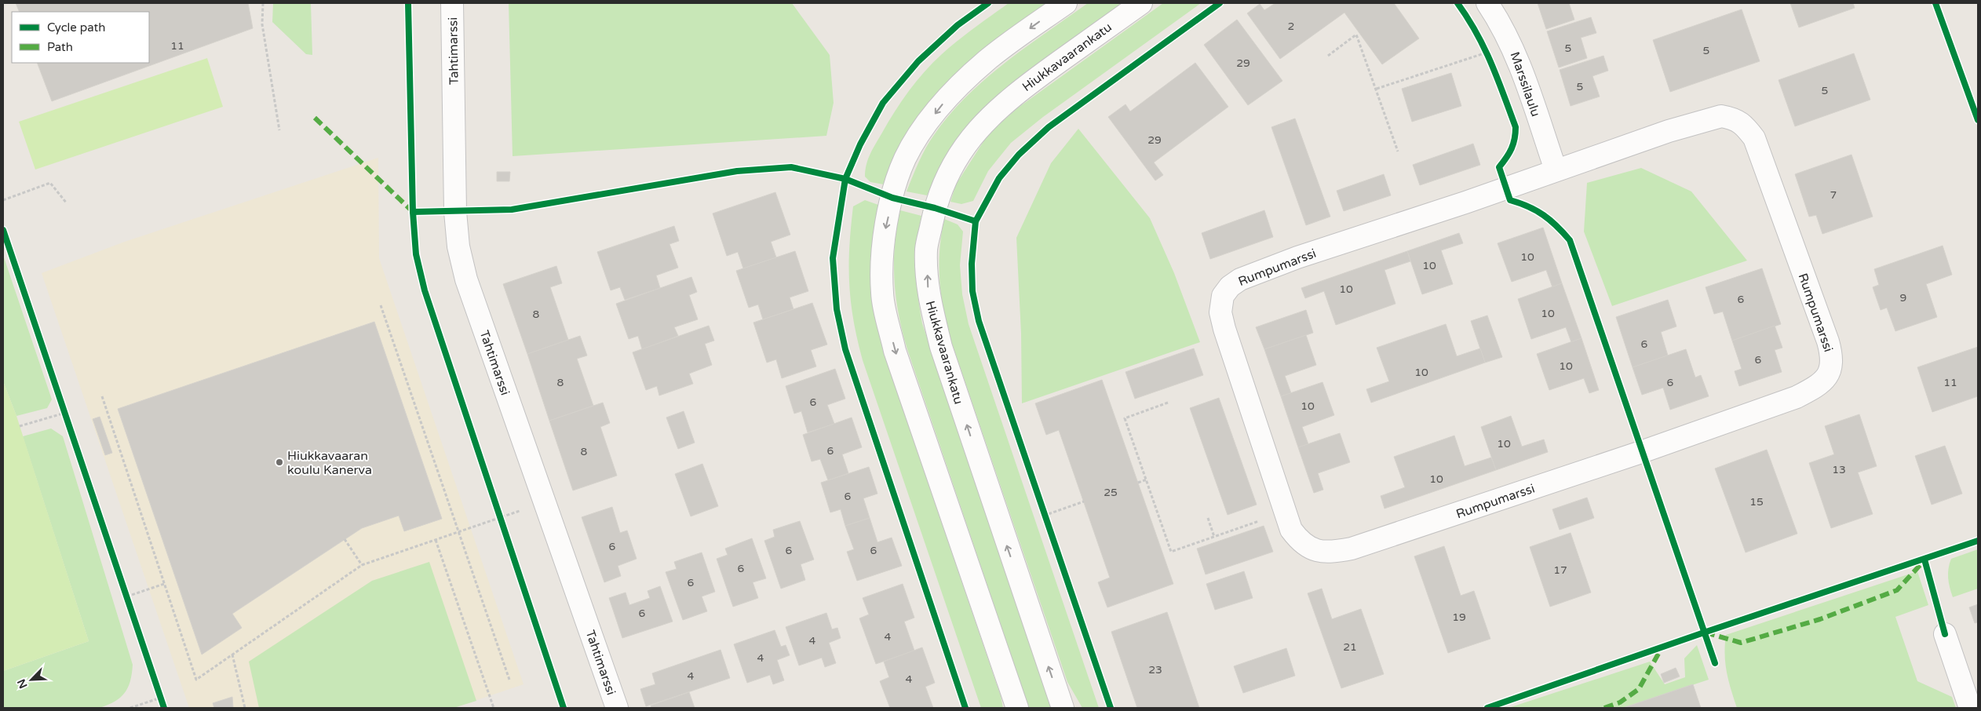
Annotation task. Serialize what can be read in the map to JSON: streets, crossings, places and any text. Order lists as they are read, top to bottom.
{
  "streets": {
    "street": [
      "Tahtimarssi",
      "Hiukkavaarankatu",
      "Marssilaulu",
      "Rumpumarssi"
    ]
  },
  "crossings": [
    ["Marssilaulu", "Rumpumarssi"]
  ],
  "one_way": ["Hiukkavaarankatu"],
  "places": ["Hiukkavaaran koulu Kanerva"],
  "house_numbers": [
    "2",
    "11",
    "5",
    "5",
    "29",
    "5",
    "5",
    "29",
    "7",
    "10",
    "10",
    "10",
    "9",
    "6",
    "10",
    "8",
    "6",
    "6",
    "10",
    "10",
    "8",
    "6",
    "11",
    "6",
    "10",
    "10",
    "6",
    "8",
    "13",
    "10",
    "25",
    "6",
    "15",
    "6",
    "6",
    "6",
    "6",
    "17",
    "6",
    "6",
    "19",
    "4",
    "4",
    "21",
    "4",
    "23",
    "4",
    "4"
  ],
  "legend": ["Cycle path", "Path"],
  "north": "bottom left"
}
